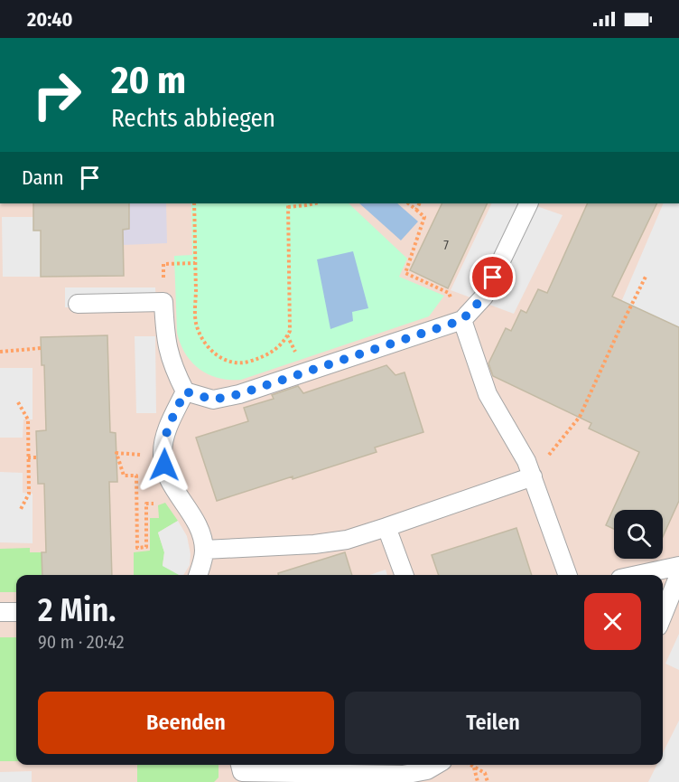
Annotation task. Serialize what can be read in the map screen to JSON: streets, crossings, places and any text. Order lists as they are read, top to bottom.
{
  "house_numbers": ["7"],
  "page": {
    "status": "20:40",
    "turn": ["20 m", "Rechts abbiegen"],
    "then": "Dann",
    "heading": ["2 Min.", "90 m · 20:42"],
    "buttons": ["Beenden", "Teilen"]
  }
}
